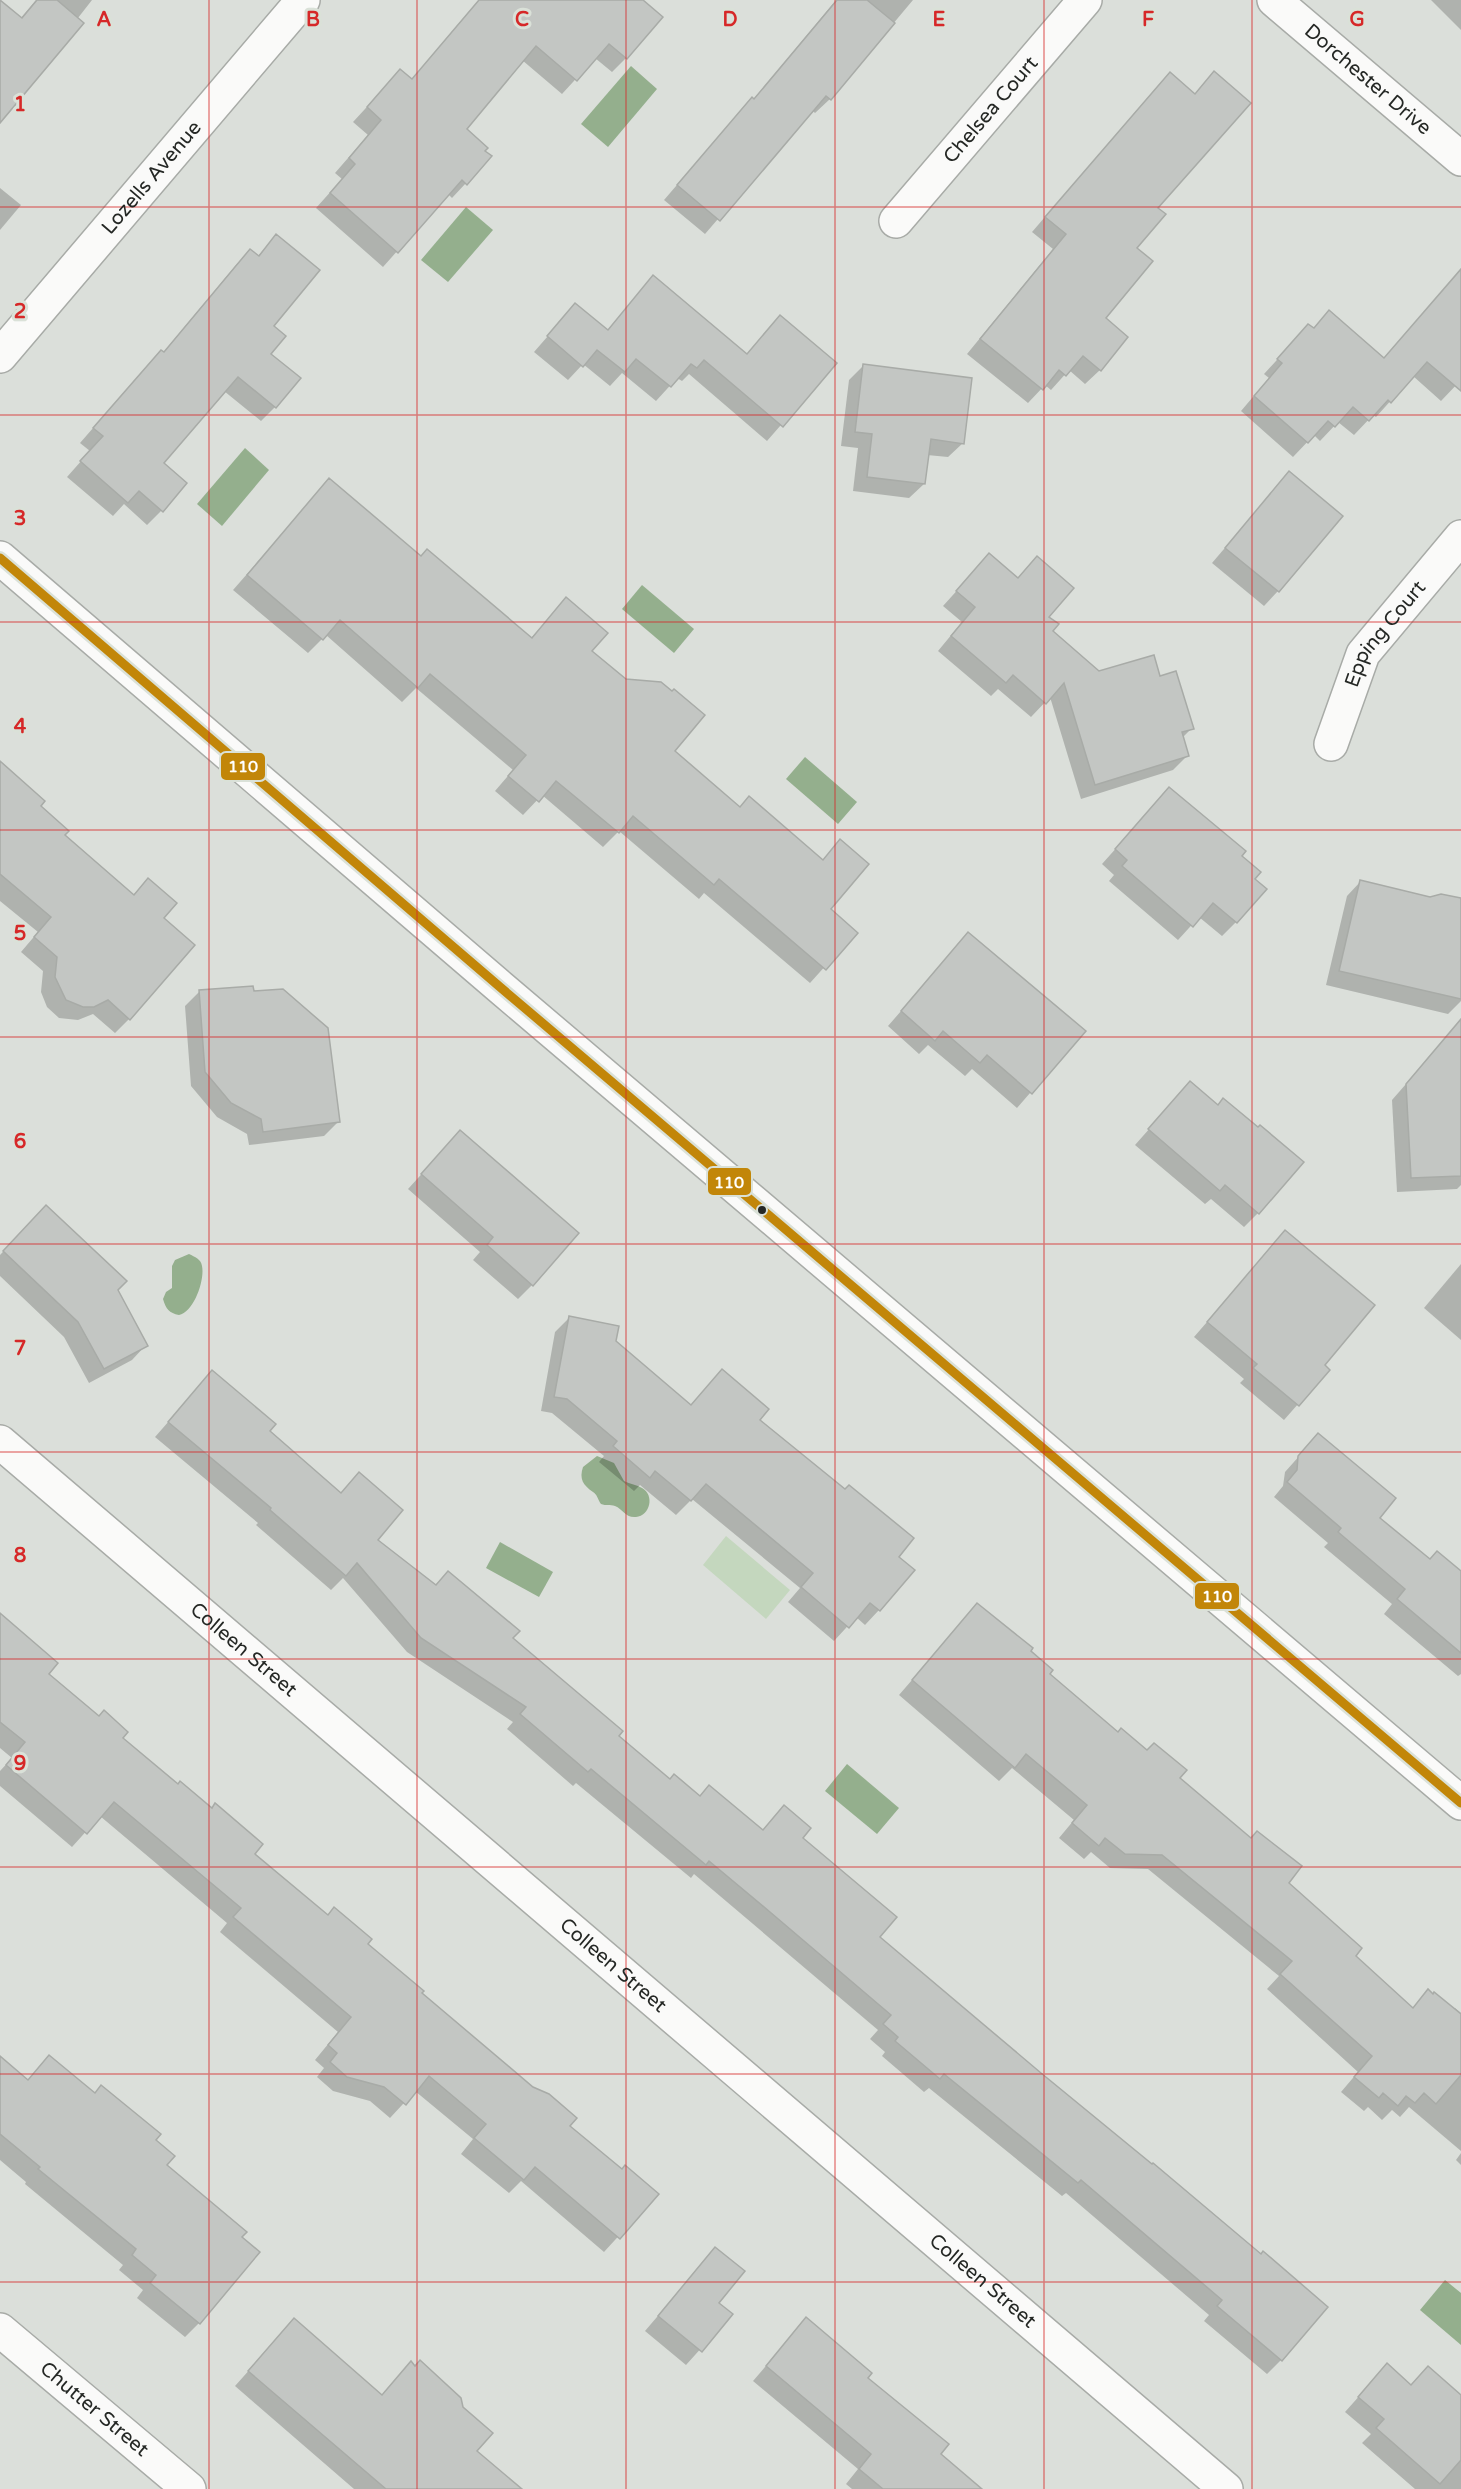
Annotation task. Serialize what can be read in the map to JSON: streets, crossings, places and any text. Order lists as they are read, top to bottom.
{
  "streets": {
    "street": [
      "Dorchester Drive",
      "Chelsea Court",
      "Lozells Avenue",
      "Epping Court",
      "Colleen Street",
      "Chutter Street"
    ]
  },
  "lines": ["transit line 110"],
  "grid": {
    "columns": [
      "A",
      "B",
      "C",
      "D",
      "E",
      "F",
      "G"
    ],
    "rows": [
      "1",
      "2",
      "3",
      "4",
      "5",
      "6",
      "7",
      "8",
      "9"
    ]
  }
}
